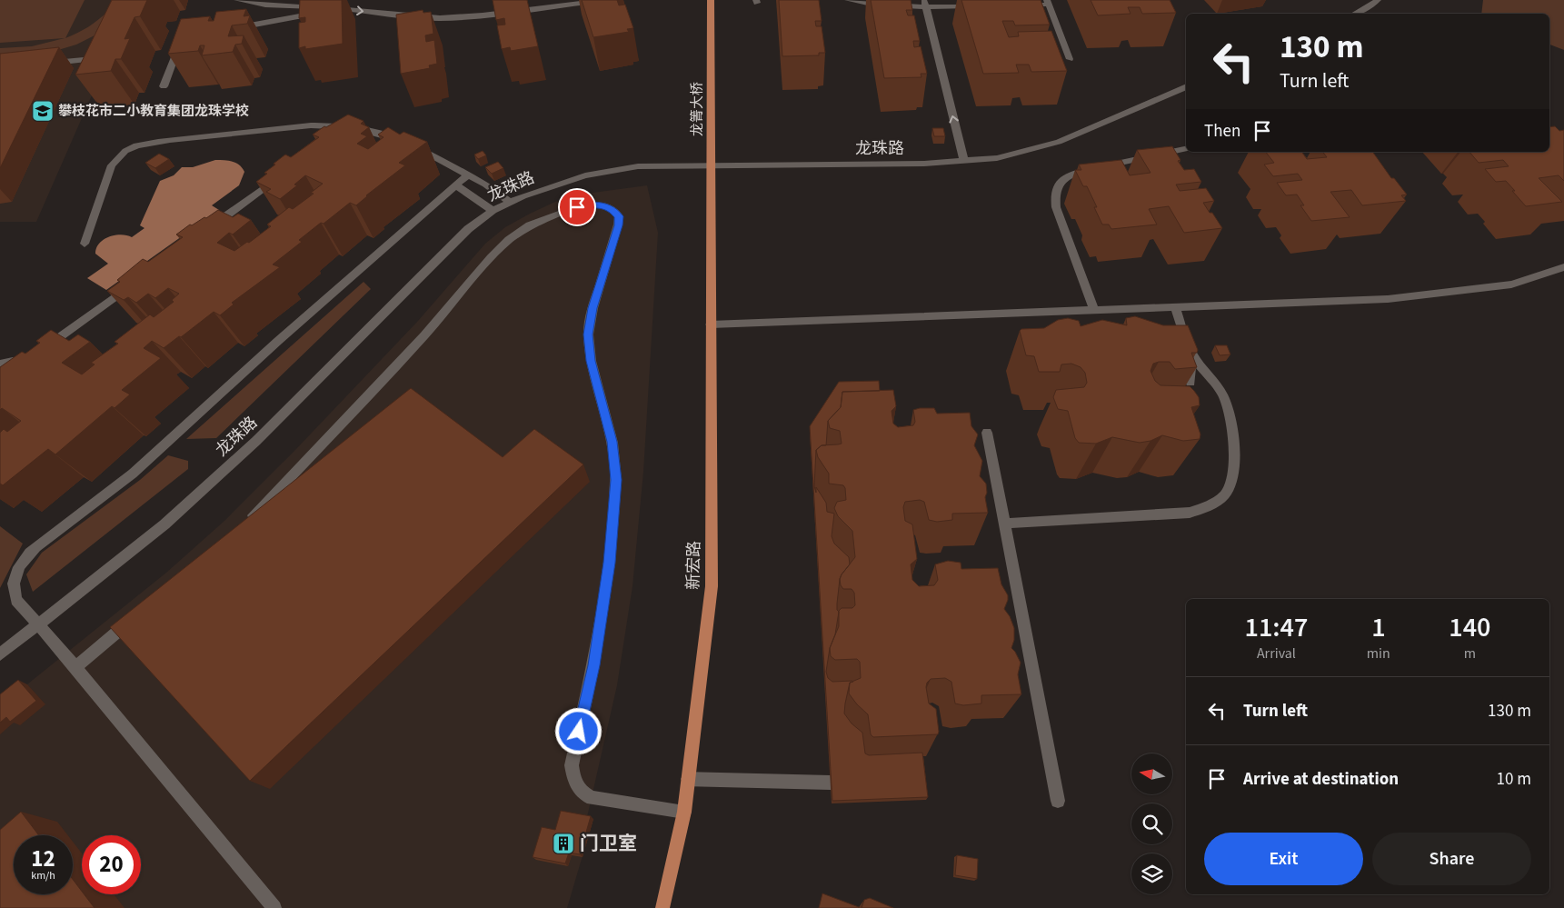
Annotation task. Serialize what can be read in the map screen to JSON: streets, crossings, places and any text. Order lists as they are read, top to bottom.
{
  "streets": {
    "main road": ["龙箐大桥", "新宏路"],
    "street": ["龙珠路"]
  },
  "crossings": [
    ["龙箐大桥", "新宏路"]
  ],
  "places": {
    "school or university": ["攀枝花市二小教育集团龙珠学校"],
    "building": ["门卫室"]
  },
  "north": "left",
  "page": {
    "turn": ["130 m", "Turn left"],
    "then": "Then",
    "eta": [
      "11:47",
      "Arrival",
      "1",
      "min",
      "140",
      "m"
    ],
    "list": [
      {
        "name": "Turn left",
        "value": "130 m"
      },
      {
        "name": "Arrive at destination",
        "value": "10 m"
      }
    ],
    "buttons": ["Exit", "Share"],
    "speed": "12 km/h",
    "limit": "20"
  }
}
